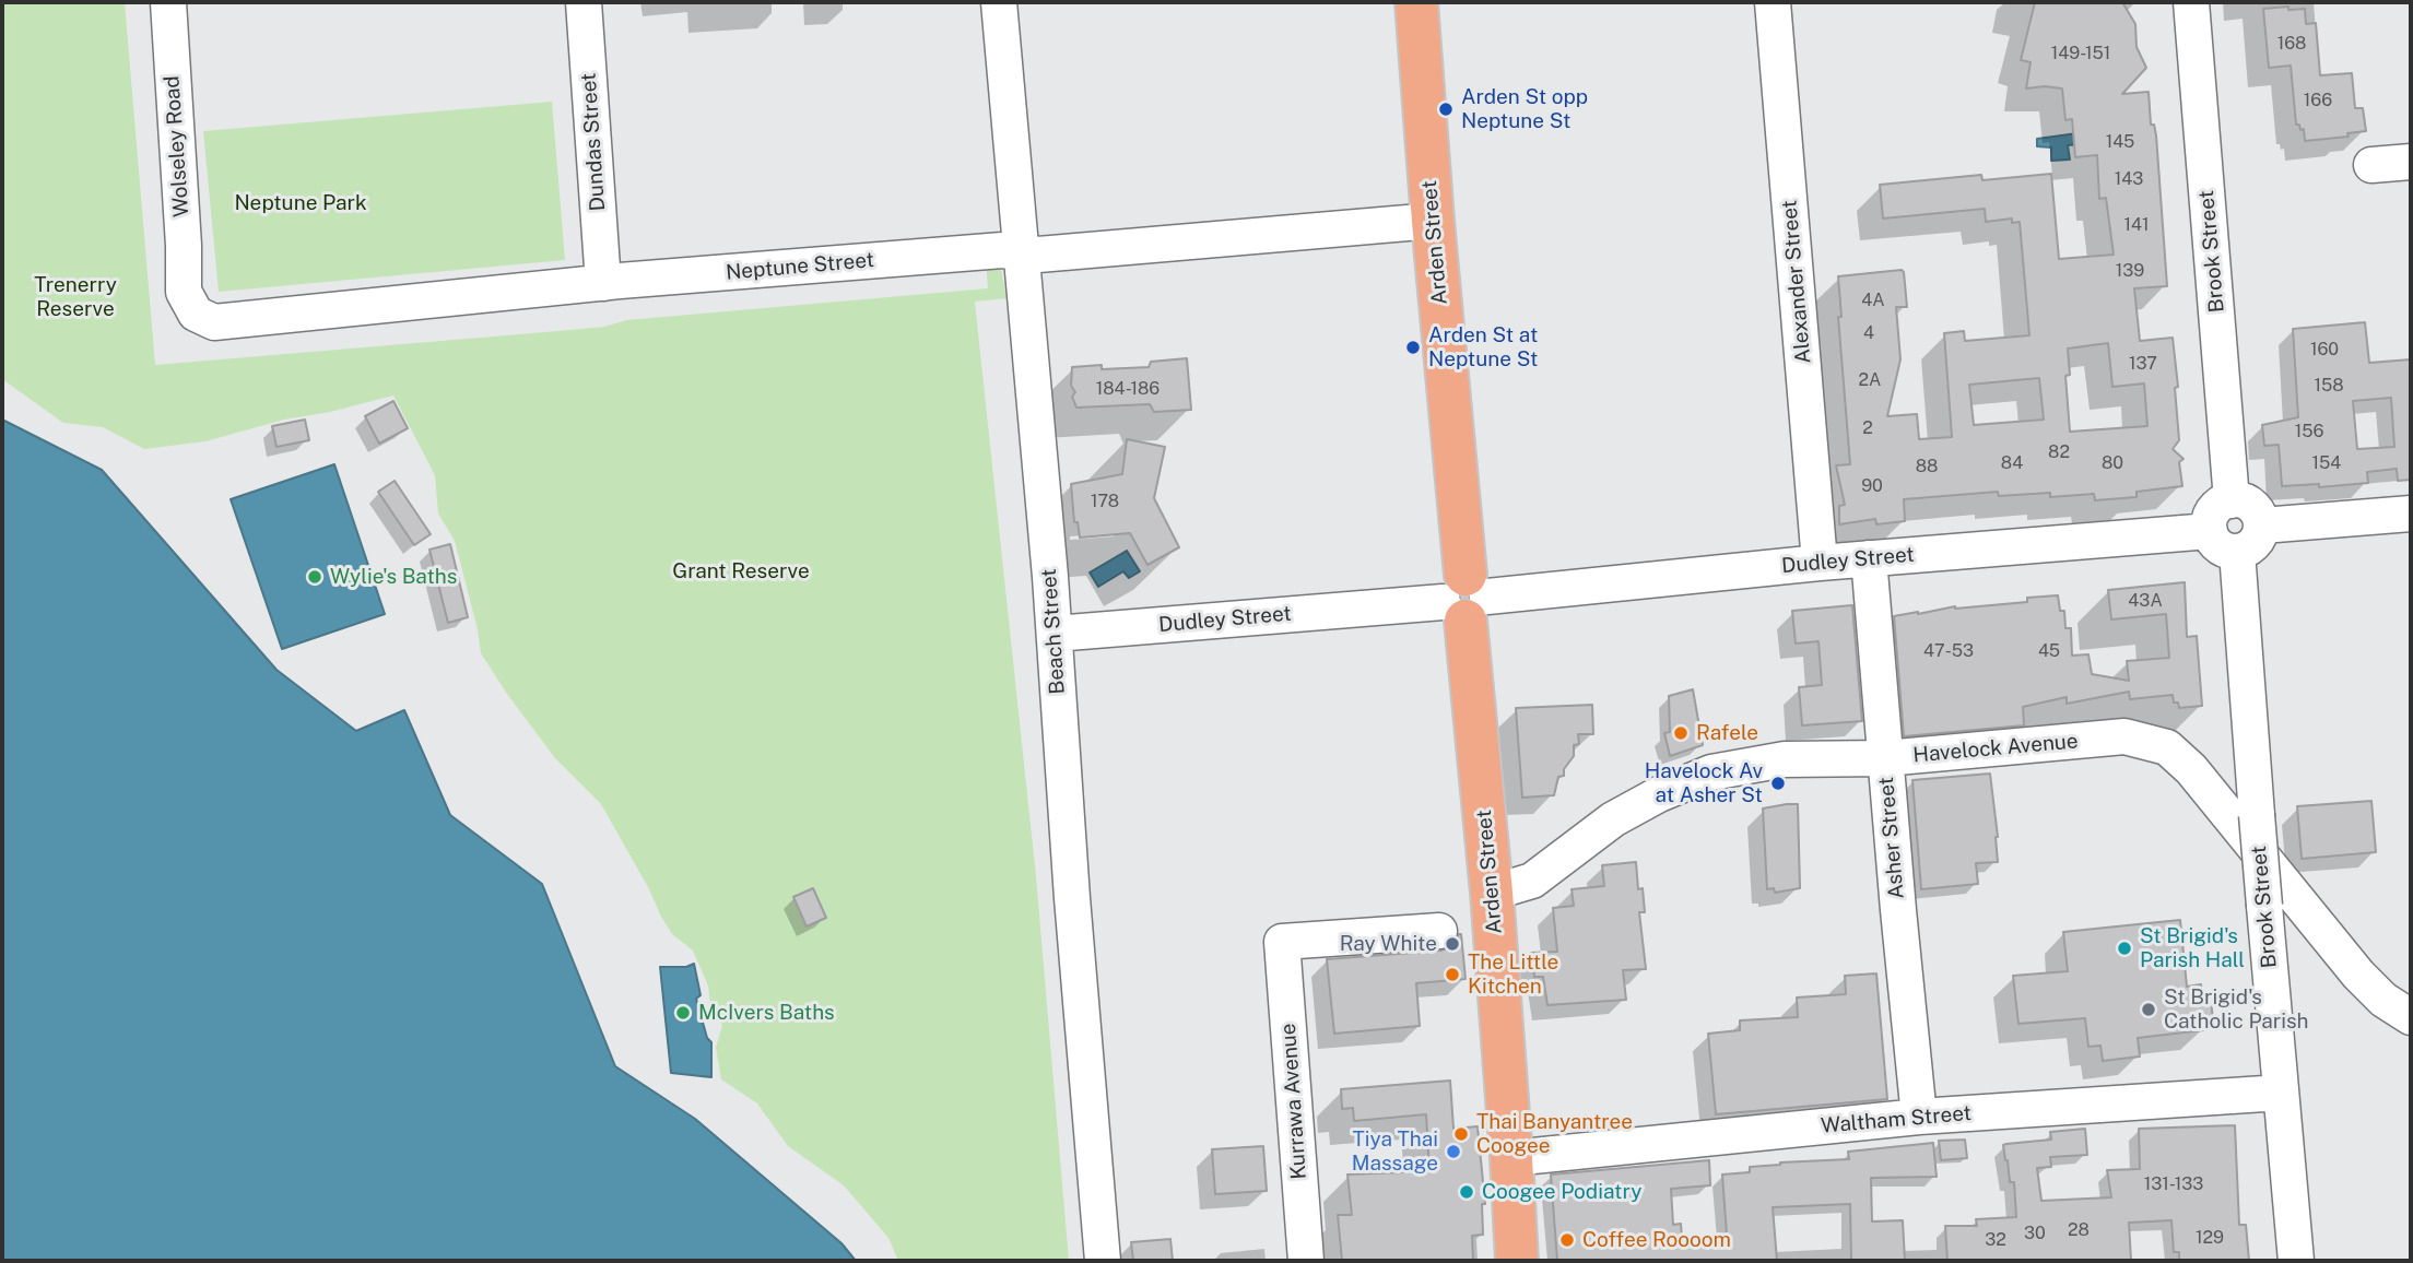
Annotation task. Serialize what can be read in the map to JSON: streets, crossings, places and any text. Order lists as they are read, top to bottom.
{
  "streets": {
    "main road": ["Arden Street"],
    "street": [
      "Dundas Street",
      "Wolseley Road",
      "Brook Street",
      "Neptune Street",
      "Alexander Street",
      "Dudley Street",
      "Beach Street",
      "Havelock Avenue",
      "Asher Street",
      "Kurrawa Avenue",
      "Waltham Street"
    ]
  },
  "crossings": [
    ["Dundas Street", "Neptune Street"],
    ["Wolseley Road", "Neptune Street"],
    ["Arden Street", "Neptune Street"],
    ["Arden Street", "Dudley Street"],
    ["Arden Street", "Havelock Avenue"],
    ["Arden Street", "Waltham Street"],
    ["Brook Street", "Dudley Street"],
    ["Brook Street", "Waltham Street"],
    ["Neptune Street", "Beach Street"],
    ["Alexander Street", "Dudley Street"],
    ["Dudley Street", "Beach Street"],
    ["Dudley Street", "Asher Street"],
    ["Havelock Avenue", "Asher Street"],
    ["Asher Street", "Waltham Street"]
  ],
  "parks": ["Neptune Park", "Trenerry Reserve", "Grant Reserve"],
  "places": [
    "Arden St opp Neptune St",
    "Arden St at Neptune St",
    "Wylie's Baths",
    "Rafele",
    "Havelock Av at Asher St",
    "Ray White",
    "St Brigid's Parish Hall",
    "The Little Kitchen",
    "St Brigid's Catholic Parish",
    "McIvers Baths",
    "Thai Banyantree Coogee",
    "Tiya Thai Massage",
    "Coogee Podiatry",
    "Coffee Roooom"
  ],
  "house_numbers": [
    "168",
    "149-151",
    "166",
    "145",
    "143",
    "141",
    "139",
    "4A",
    "4",
    "160",
    "137",
    "2A",
    "158",
    "184-186",
    "2",
    "156",
    "82",
    "84",
    "80",
    "154",
    "88",
    "90",
    "178",
    "43A",
    "47-53",
    "45",
    "131-133",
    "28",
    "30",
    "129",
    "32"
  ]
}
